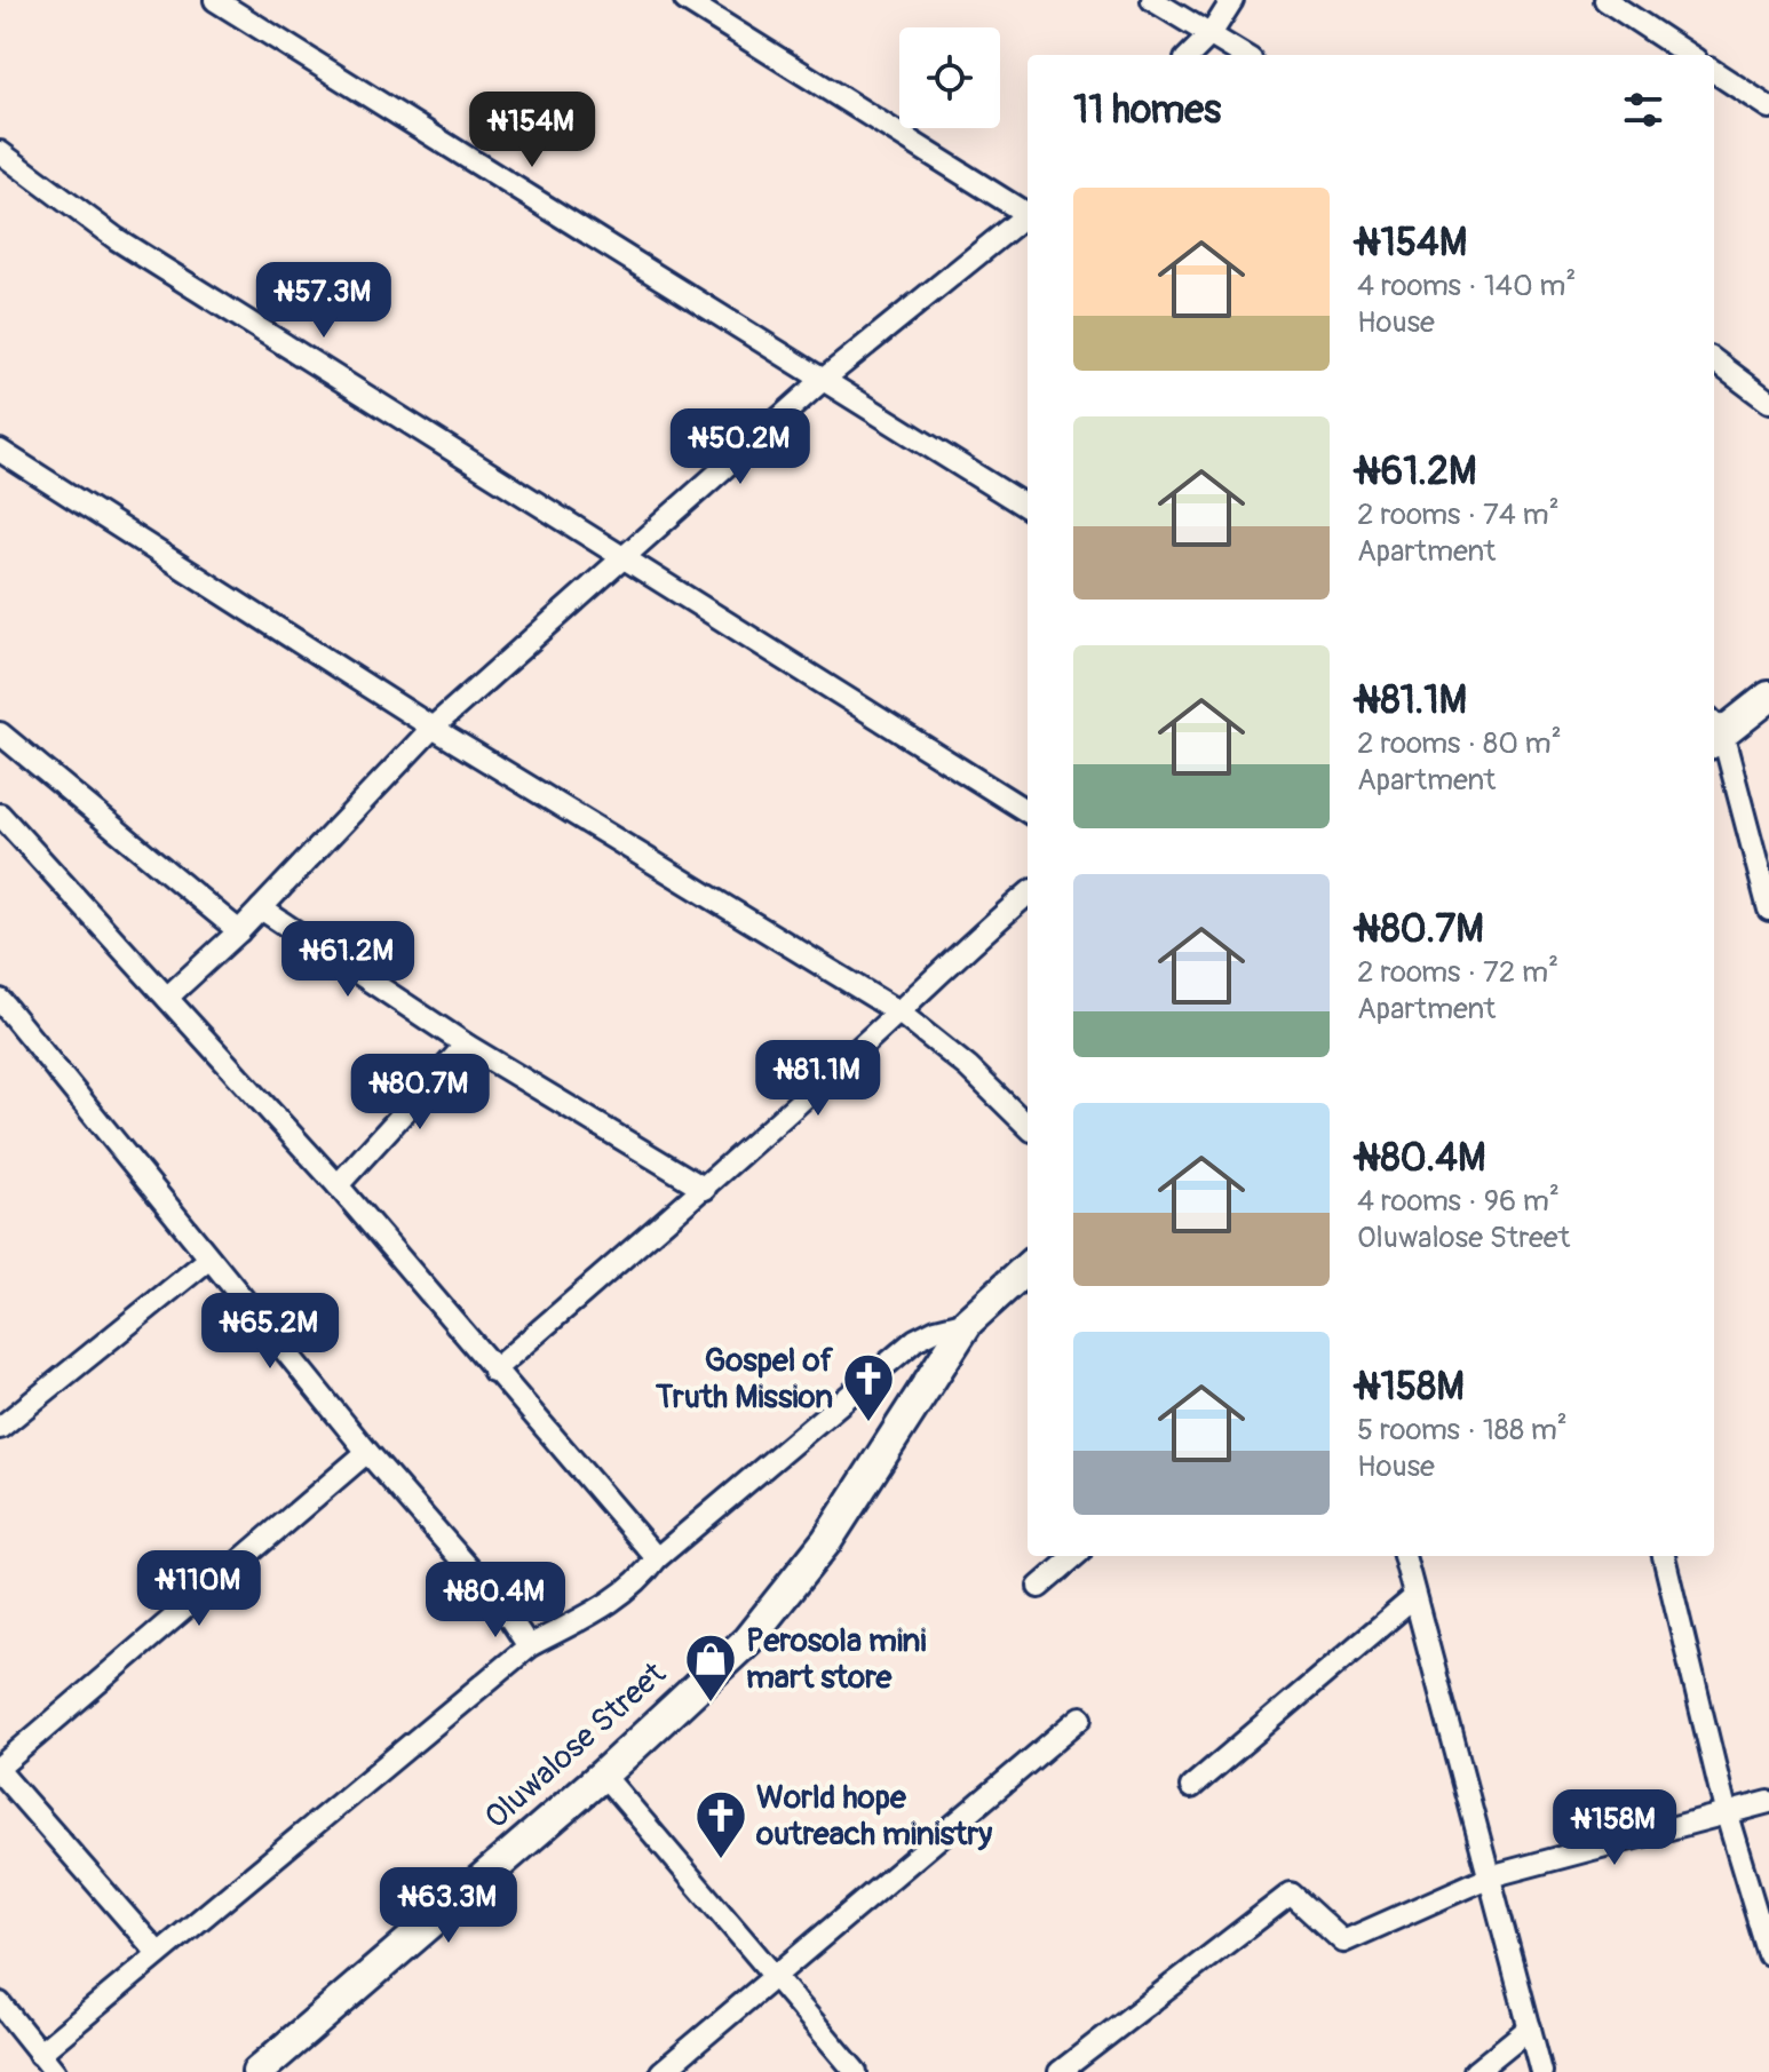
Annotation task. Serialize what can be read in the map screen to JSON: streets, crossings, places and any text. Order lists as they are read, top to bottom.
{
  "streets": {
    "street": ["Oluwalose Street"]
  },
  "places": {
    "church": ["Gospel of Truth Mission", "World hope outreach ministry"],
    "shop": ["Perosola mini mart store"]
  },
  "page": {
    "heading": "11 homes",
    "price": [
      "₦154M",
      "₦57.3M",
      "₦50.2M",
      "₦61.2M",
      "₦81.1M",
      "₦80.7M",
      "₦65.2M",
      "₦110M",
      "₦80.4M",
      "₦158M",
      "₦63.3M"
    ],
    "list": [
      {
        "name": "₦154M",
        "note": "4 rooms · 140 m² · House"
      },
      {
        "name": "₦61.2M",
        "note": "2 rooms · 74 m² · Apartment"
      },
      {
        "name": "₦81.1M",
        "note": "2 rooms · 80 m² · Apartment"
      },
      {
        "name": "₦80.7M",
        "note": "2 rooms · 72 m² · Apartment"
      },
      {
        "name": "₦80.4M",
        "note": "4 rooms · 96 m² · Oluwalose Street"
      },
      {
        "name": "₦158M",
        "note": "5 rooms · 188 m² · House"
      }
    ]
  }
}
